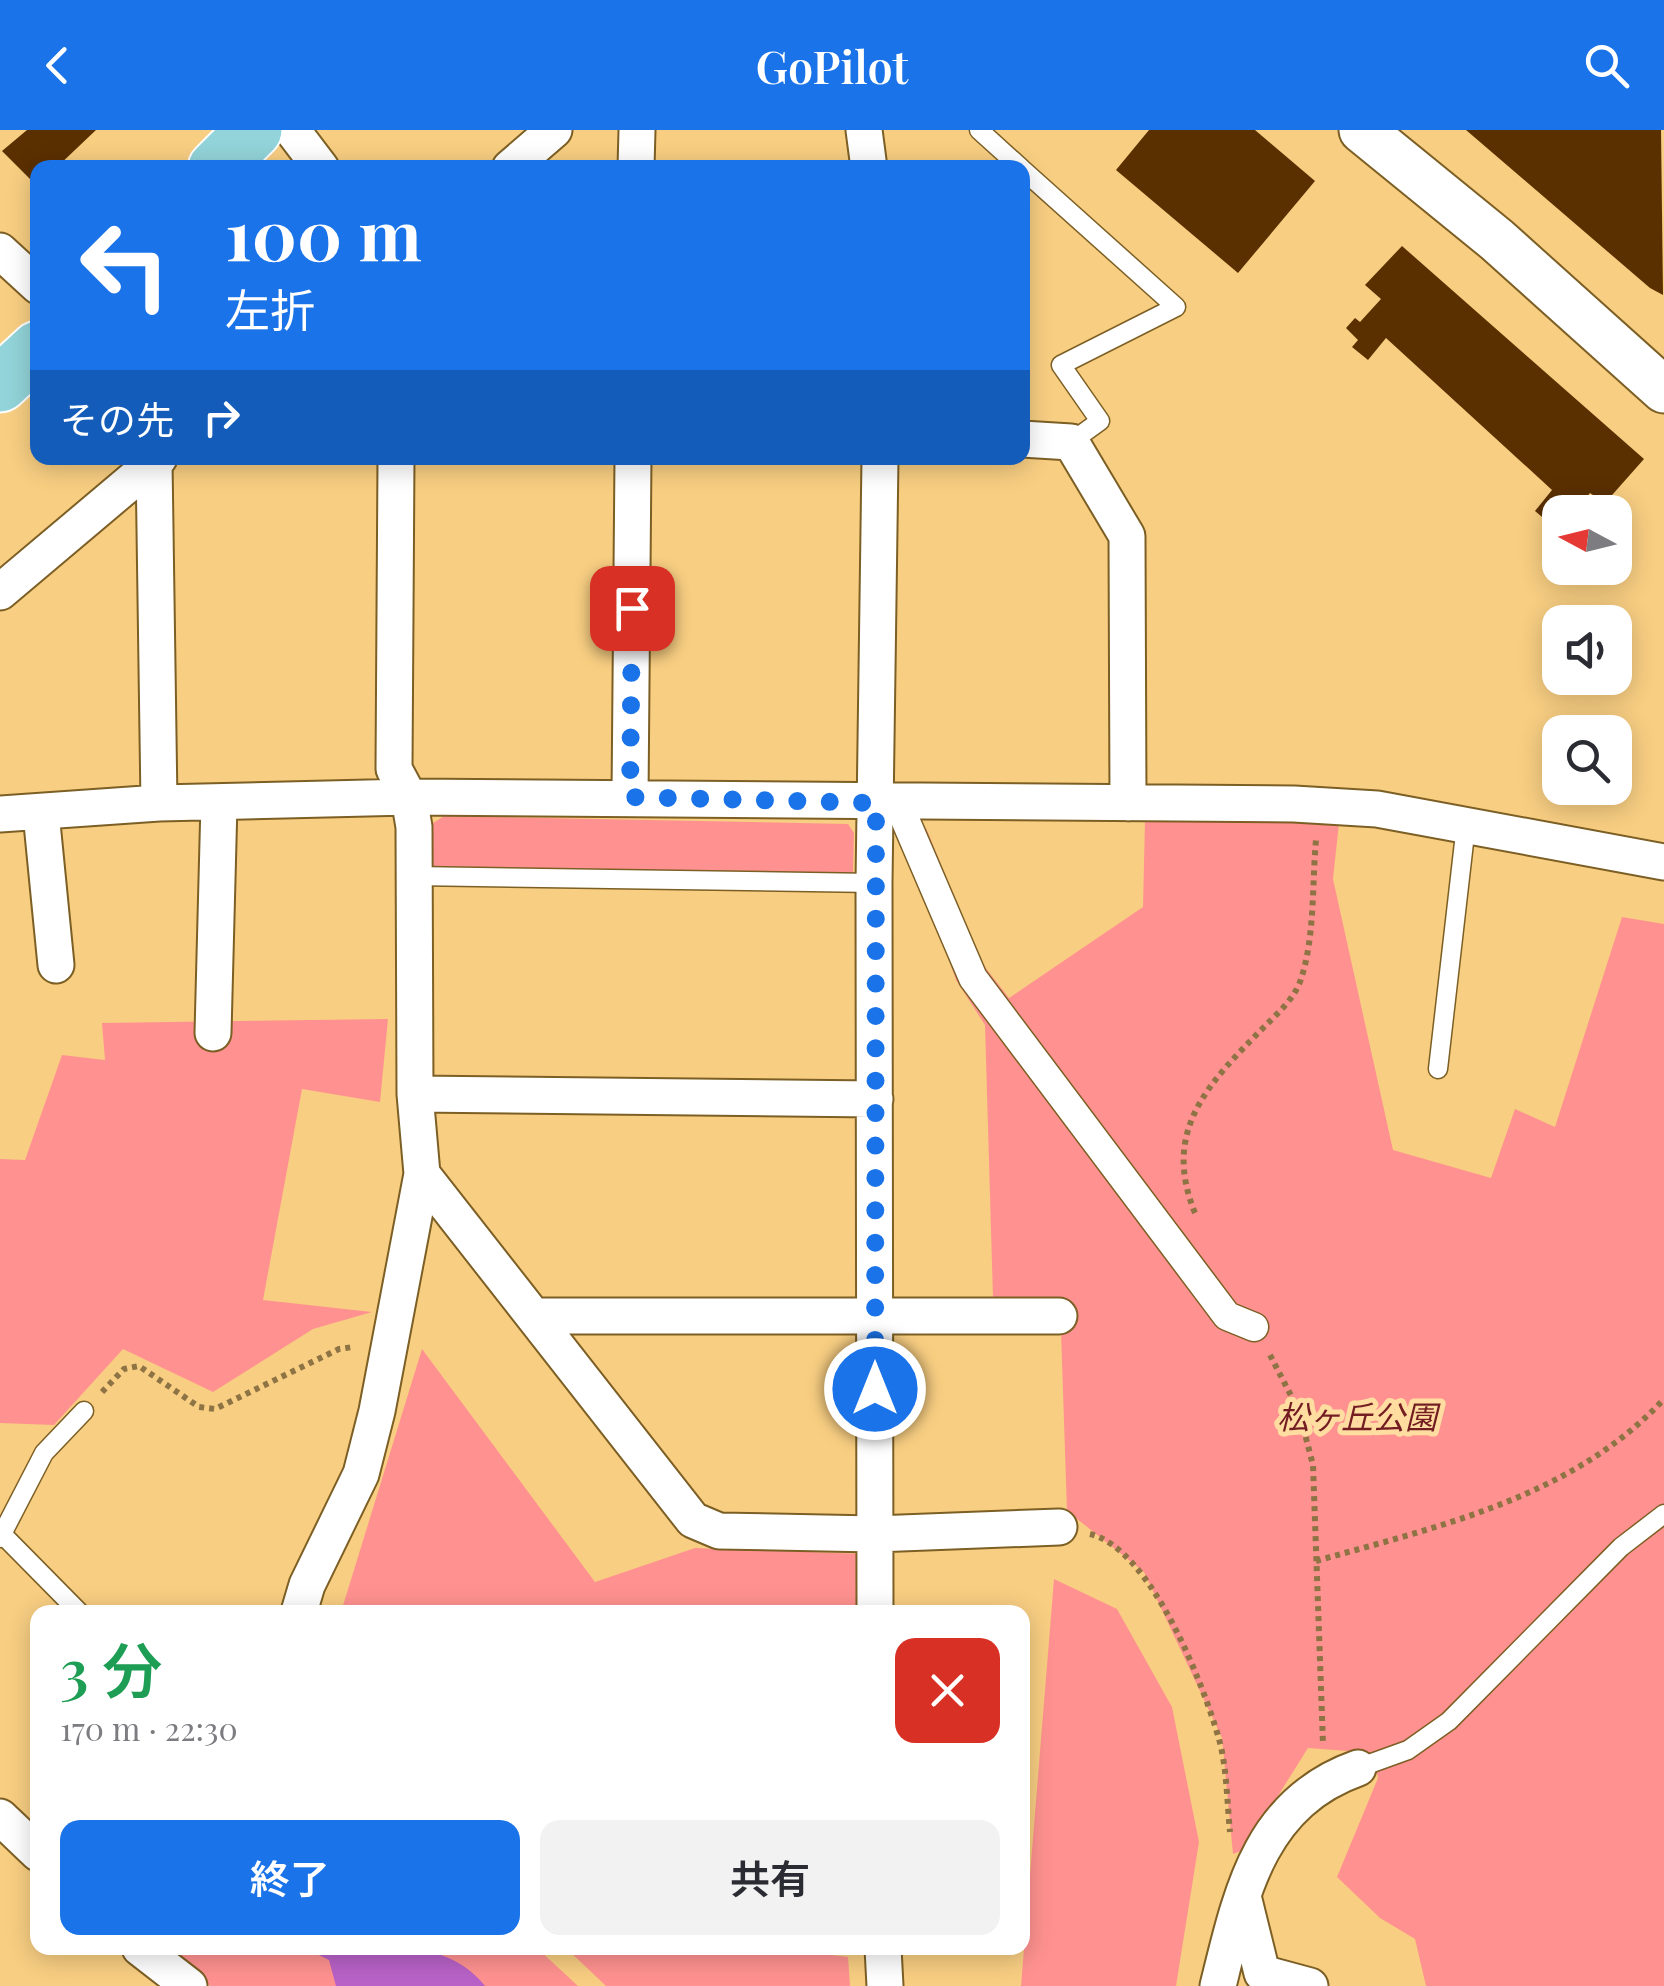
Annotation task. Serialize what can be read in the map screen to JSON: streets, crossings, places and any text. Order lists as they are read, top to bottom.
{
  "parks": ["松ヶ丘公園"],
  "north": "left",
  "page": {
    "header": "GoPilot",
    "turn": ["100 m", "左折"],
    "then": "その先",
    "heading": ["3 分", "170 m · 22:30"],
    "buttons": ["終了", "共有"]
  }
}
